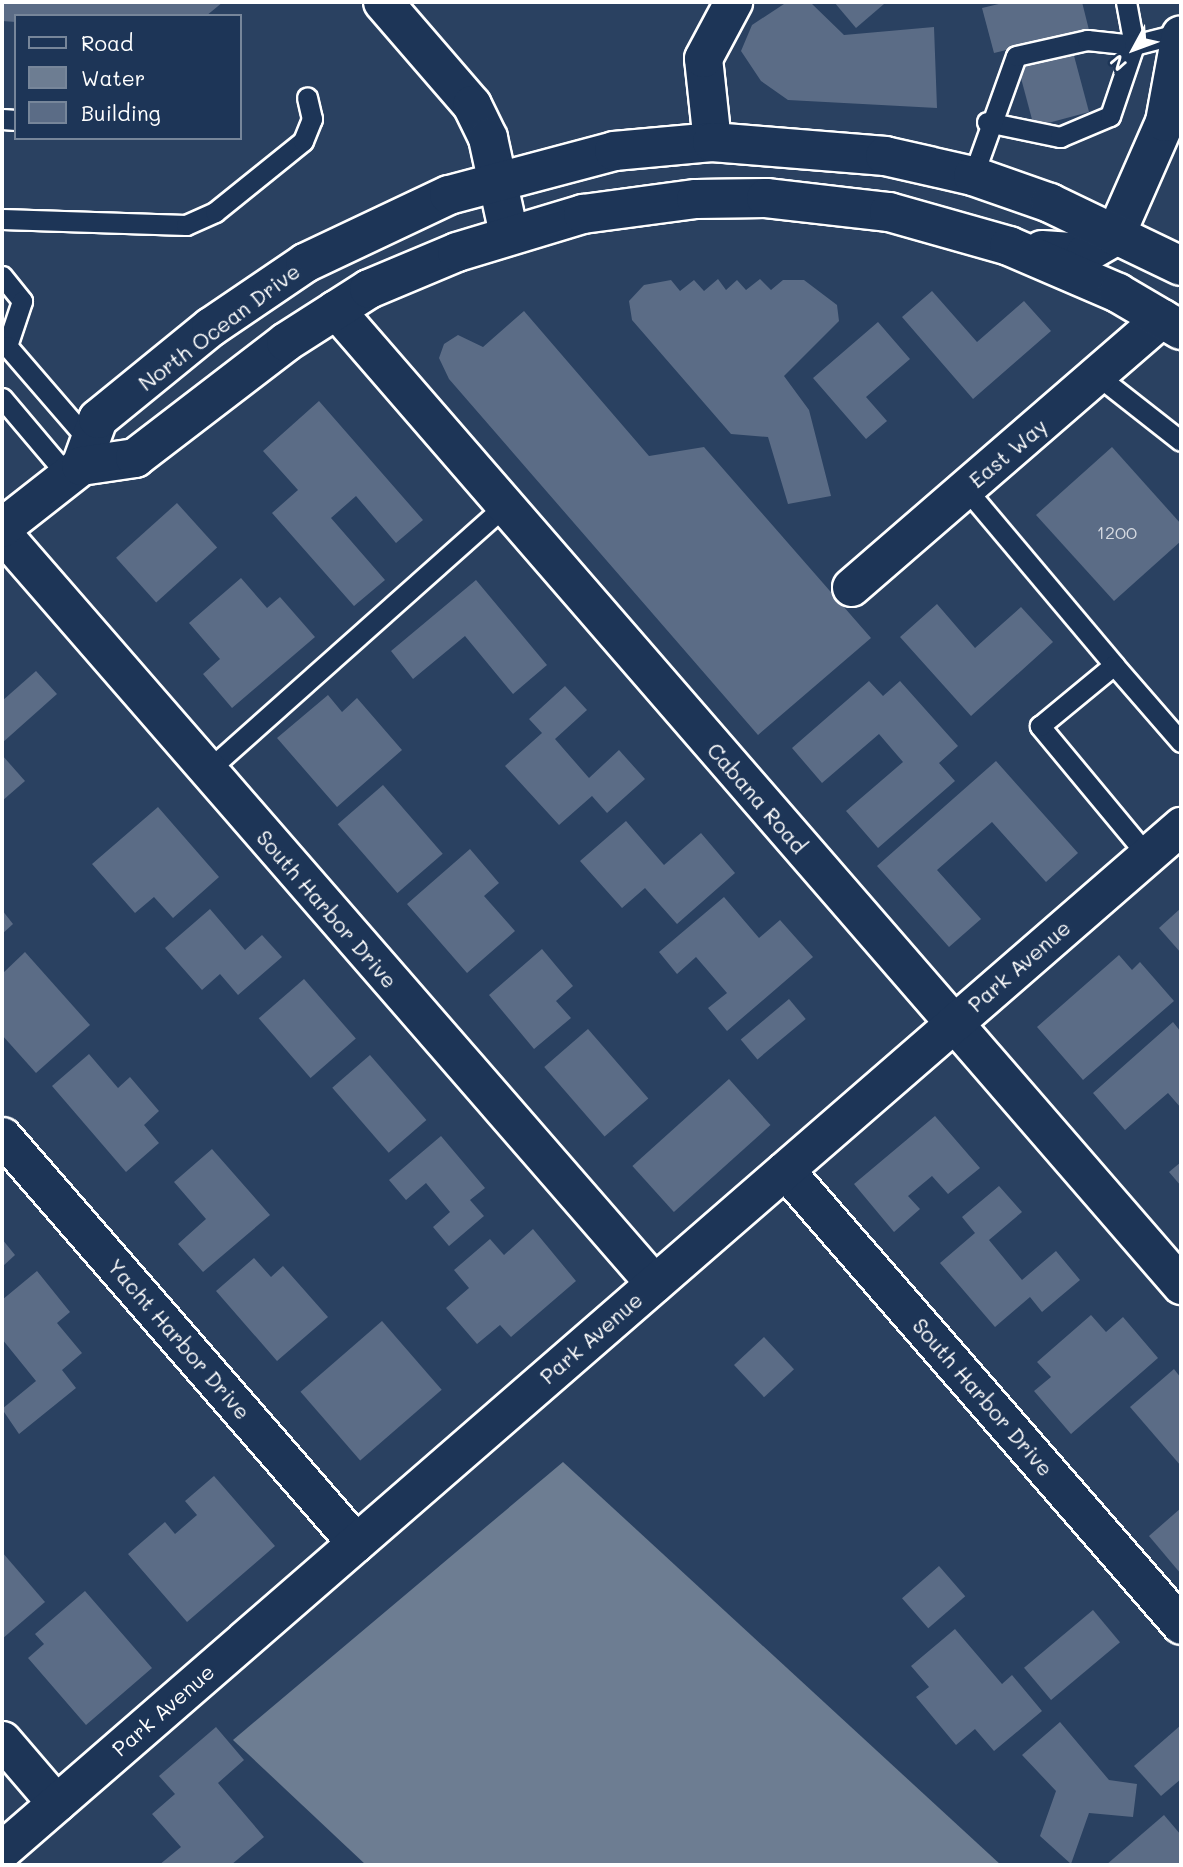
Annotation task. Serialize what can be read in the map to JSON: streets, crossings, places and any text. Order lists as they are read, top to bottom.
{
  "streets": {
    "main road": ["North Ocean Drive"],
    "street": [
      "East Way",
      "Cabana Road",
      "South Harbor Drive",
      "Park Avenue",
      "Yacht Harbor Drive"
    ]
  },
  "crossings": [
    ["North Ocean Drive", "Cabana Road"],
    ["North Ocean Drive", "South Harbor Drive"],
    ["Cabana Road", "Park Avenue"],
    ["South Harbor Drive", "Park Avenue"],
    ["Park Avenue", "Yacht Harbor Drive"]
  ],
  "house_numbers": ["1200"],
  "legend": ["Road", "Water", "Building"],
  "north": "bottom left"
}
